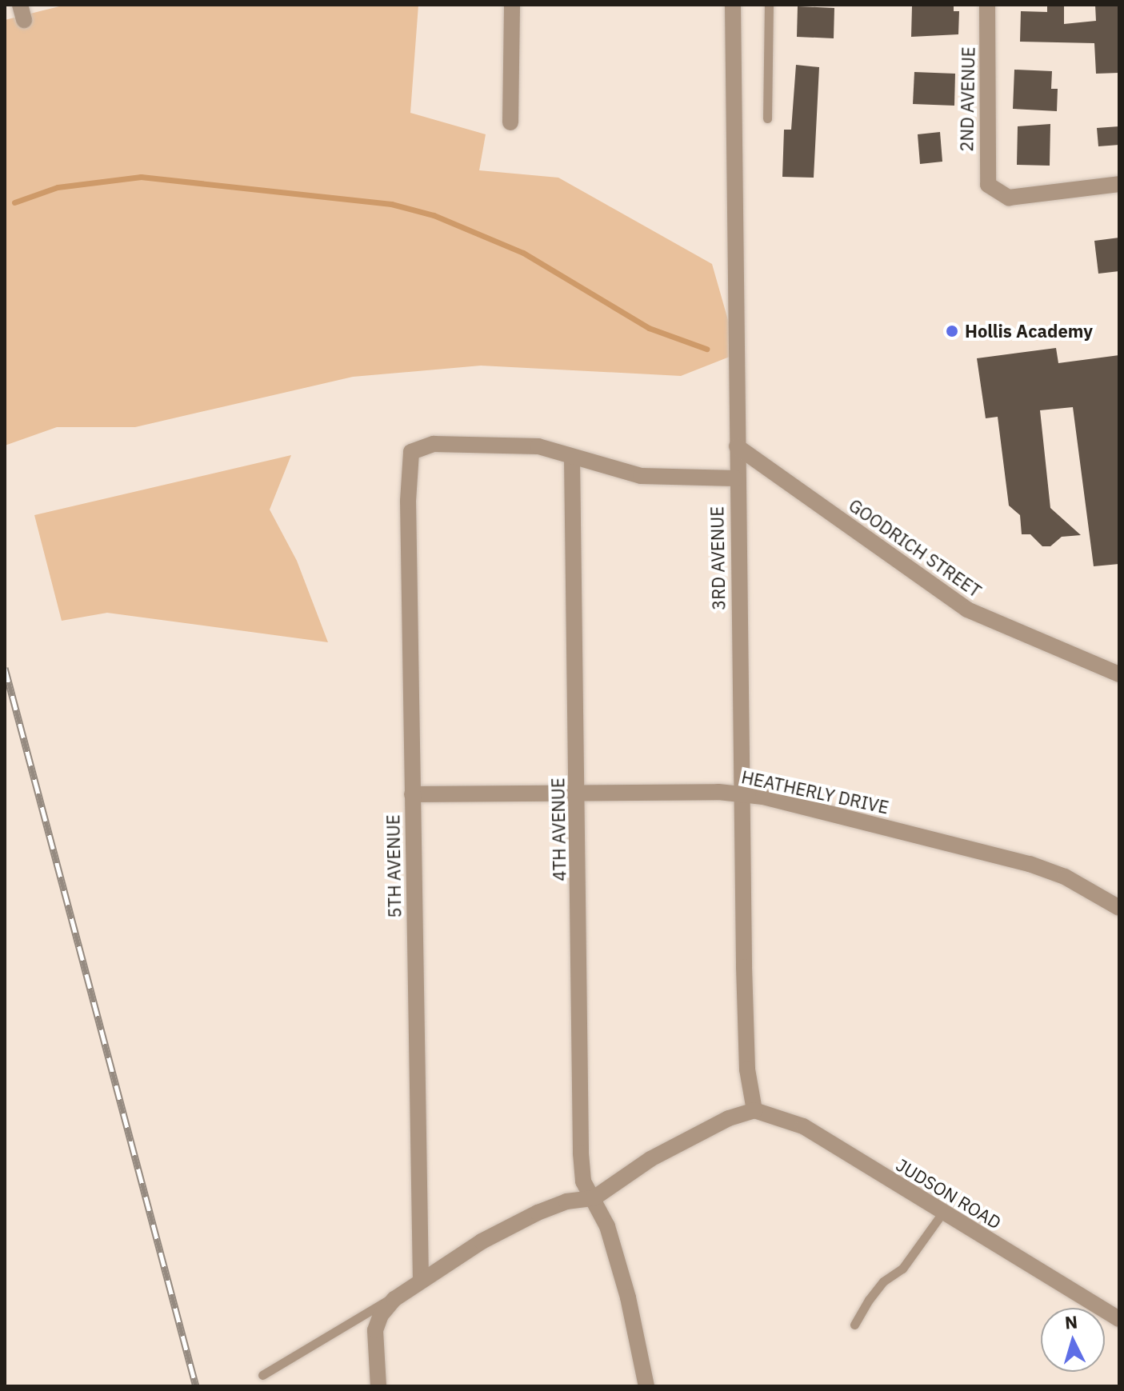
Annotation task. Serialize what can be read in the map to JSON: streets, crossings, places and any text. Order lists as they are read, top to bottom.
{
  "streets": {
    "street": [
      "2ND AVENUE",
      "GOODRICH STREET",
      "3RD AVENUE",
      "HEATHERLY DRIVE",
      "4TH AVENUE",
      "5TH AVENUE",
      "JUDSON ROAD"
    ]
  },
  "crossings": [
    ["GOODRICH STREET", "3RD AVENUE"],
    ["3RD AVENUE", "HEATHERLY DRIVE"],
    ["3RD AVENUE", "JUDSON ROAD"],
    ["HEATHERLY DRIVE", "4TH AVENUE"],
    ["HEATHERLY DRIVE", "5TH AVENUE"],
    ["4TH AVENUE", "5TH AVENUE"]
  ],
  "places": ["Hollis Academy"],
  "north": "top"
}
